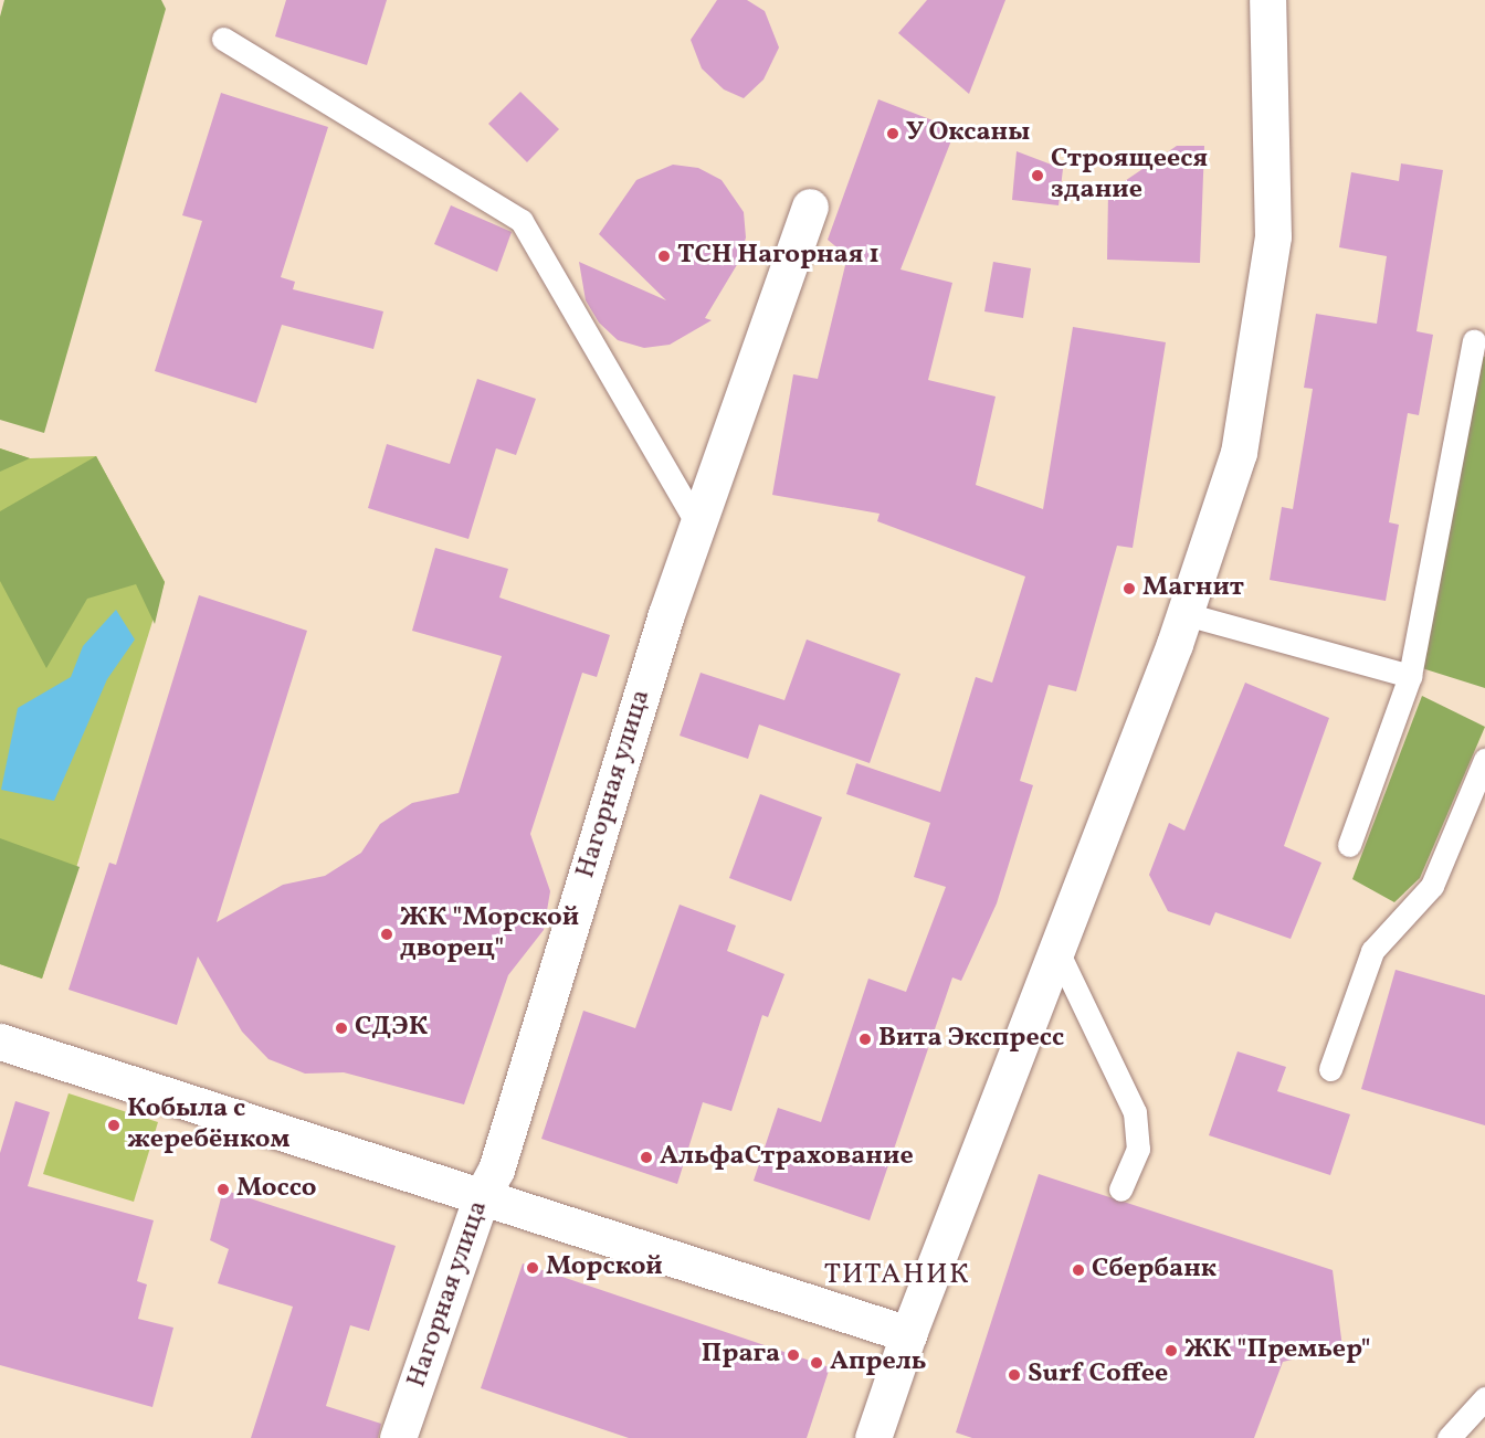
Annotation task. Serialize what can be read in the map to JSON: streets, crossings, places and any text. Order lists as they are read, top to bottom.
{
  "streets": {
    "street": ["Нагорная улица"]
  },
  "districts": ["ТИТАНИК"],
  "places": [
    "У Оксаны",
    "Строящееся здание",
    "ТСН Нагорная 1",
    "Магнит",
    "ЖК \"Морской дворец\"",
    "СДЭК",
    "Вита Экспресс",
    "Кобыла с жеребёнком",
    "АльфаСтрахование",
    "Mocco",
    "Морской",
    "Сбербанк",
    "ЖК \"Премьер\"",
    "Прага",
    "Апрель",
    "Surf Coffee"
  ]
}
